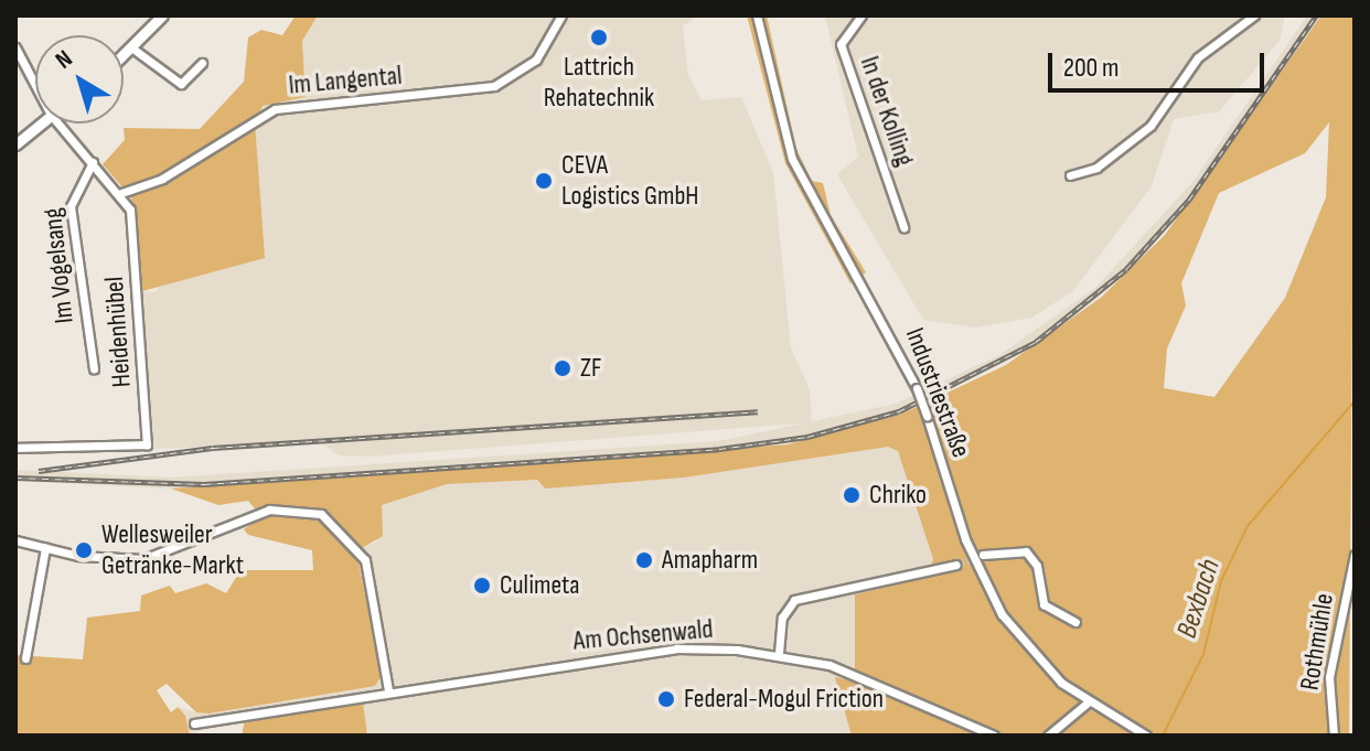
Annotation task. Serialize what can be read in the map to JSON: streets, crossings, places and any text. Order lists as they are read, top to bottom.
{
  "streets": {
    "street": [
      "Im Langental",
      "In der Kolling",
      "Im Vogelsang",
      "Heidenhübel",
      "Industriestraße",
      "Am Ochsenwald",
      "Rothmühle"
    ]
  },
  "crossings": [
    ["Im Langental", "Heidenhübel"],
    ["Im Vogelsang", "Heidenhübel"]
  ],
  "water": ["Bexbach"],
  "places": [
    "Lattrich Rehatechnik",
    "CEVA Logistics GmbH",
    "ZF",
    "Chriko",
    "Wellesweiler Getränke-Markt",
    "Amapharm",
    "Culimeta",
    "Federal-Mogul Friction"
  ],
  "scale_bar": "200 m",
  "north": "top left"
}
